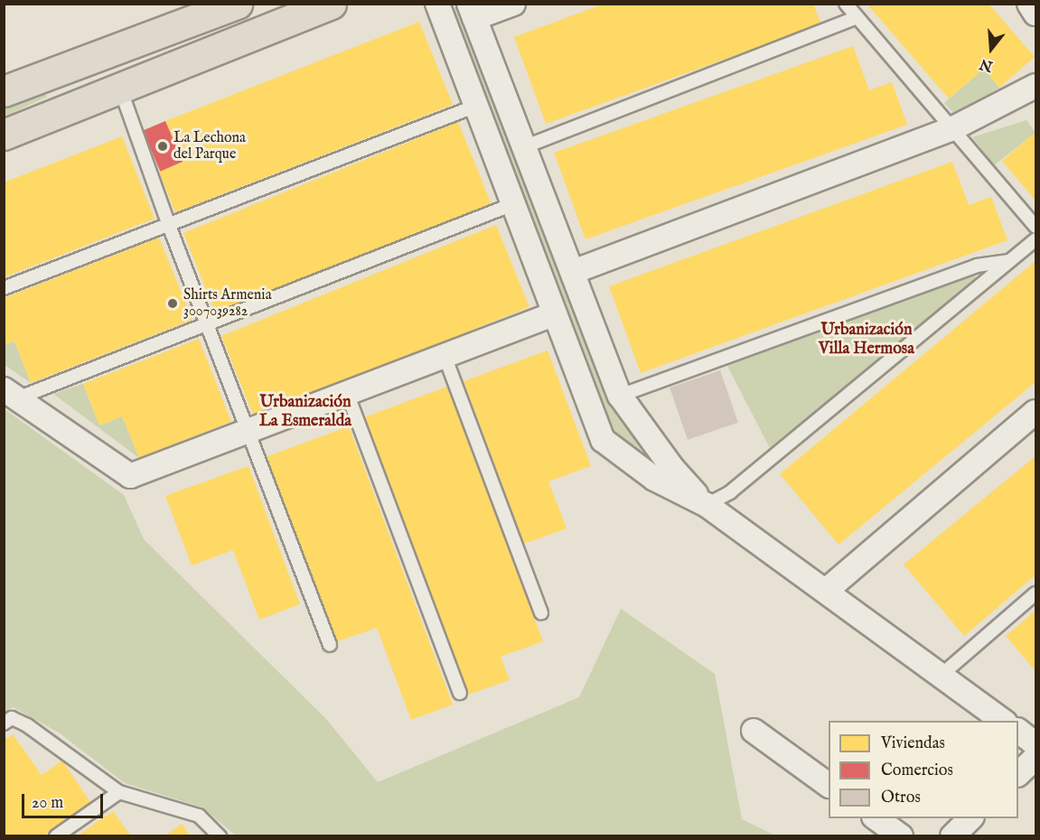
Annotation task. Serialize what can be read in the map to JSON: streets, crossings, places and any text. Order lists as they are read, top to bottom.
{
  "districts": ["Urbanización Villa Hermosa", "Urbanización La Esmeralda"],
  "places": ["La Lechona del Parque", "Shirts Armenia 3007039282"],
  "legend": ["Viviendas", "Comercios", "Otros"],
  "scale_bar": "20 m",
  "north": "bottom"
}
